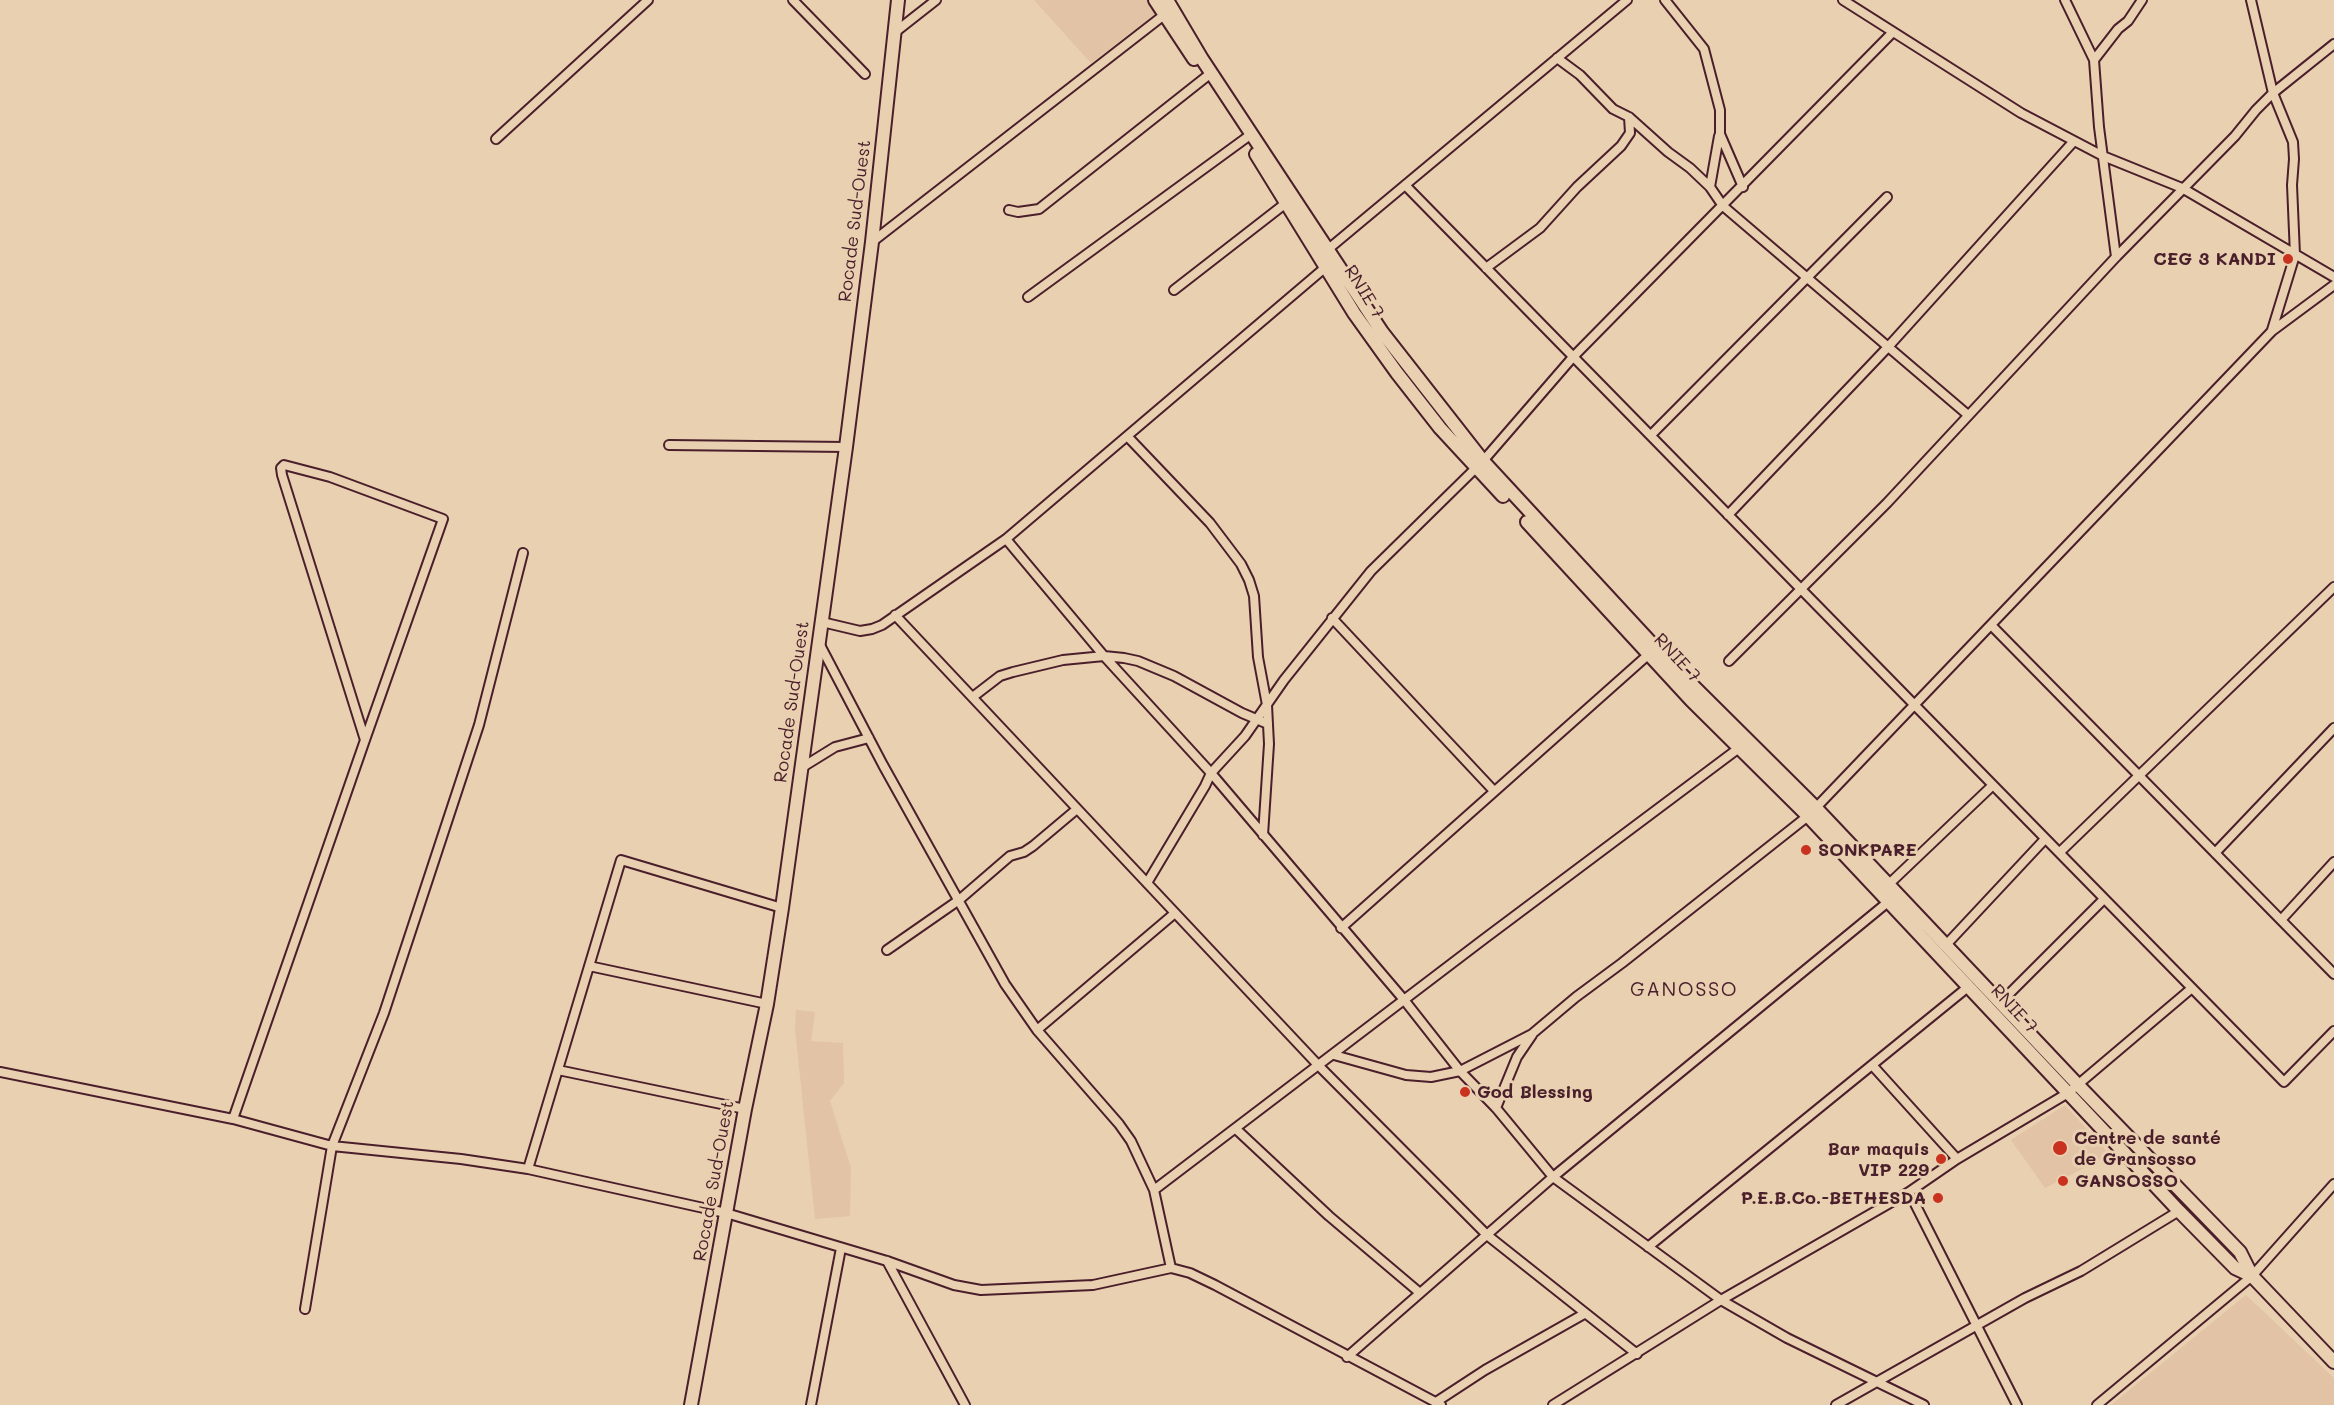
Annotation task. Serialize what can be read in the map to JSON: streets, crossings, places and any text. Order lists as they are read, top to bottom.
{
  "streets": {
    "main road": ["Rocade Sud-Ouest", "RNIE 7"]
  },
  "districts": ["GANOSSO"],
  "places": [
    "CEG 3 KANDI",
    "SONKPARE",
    "God Blessing",
    "Centre de santé de Gransosso",
    "Bar maquis VIP 229",
    "GANSOSSO",
    "P.E.B.Co.-BETHESDA"
  ]
}
